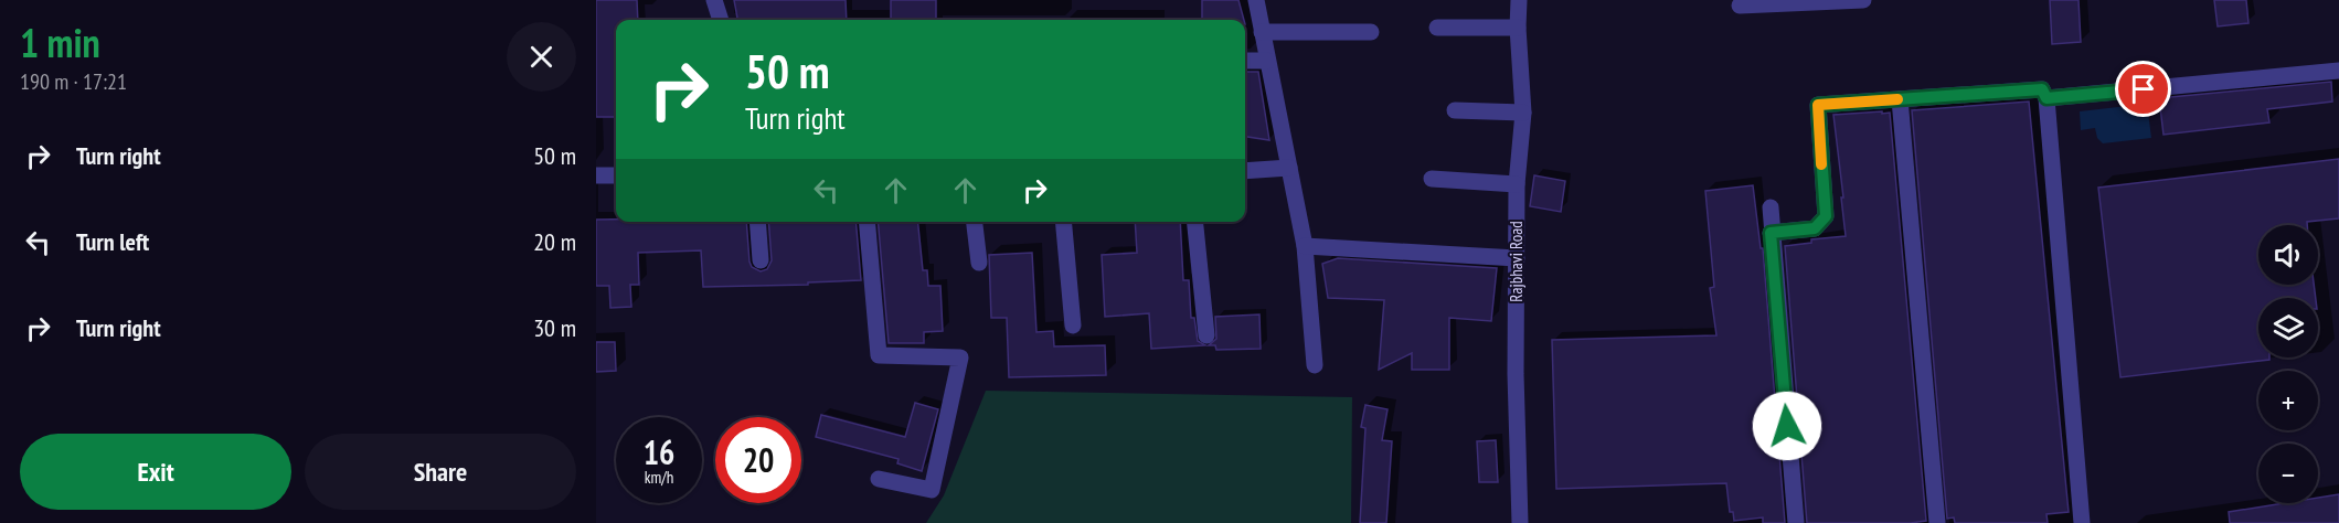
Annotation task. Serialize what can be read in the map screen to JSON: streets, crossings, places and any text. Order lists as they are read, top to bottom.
{
  "streets": {
    "street": ["Rajbhavi Road"]
  },
  "page": {
    "heading": ["1 min", "190 m · 17:21"],
    "turn": ["50 m", "Turn right"],
    "list": [
      {
        "name": "Turn right",
        "value": "50 m"
      },
      {
        "name": "Turn left",
        "value": "20 m"
      },
      {
        "name": "Turn right",
        "value": "30 m"
      }
    ],
    "map_buttons": ["+", "−"],
    "speed": "16 km/h",
    "limit": "20",
    "buttons": ["Exit", "Share"]
  }
}
